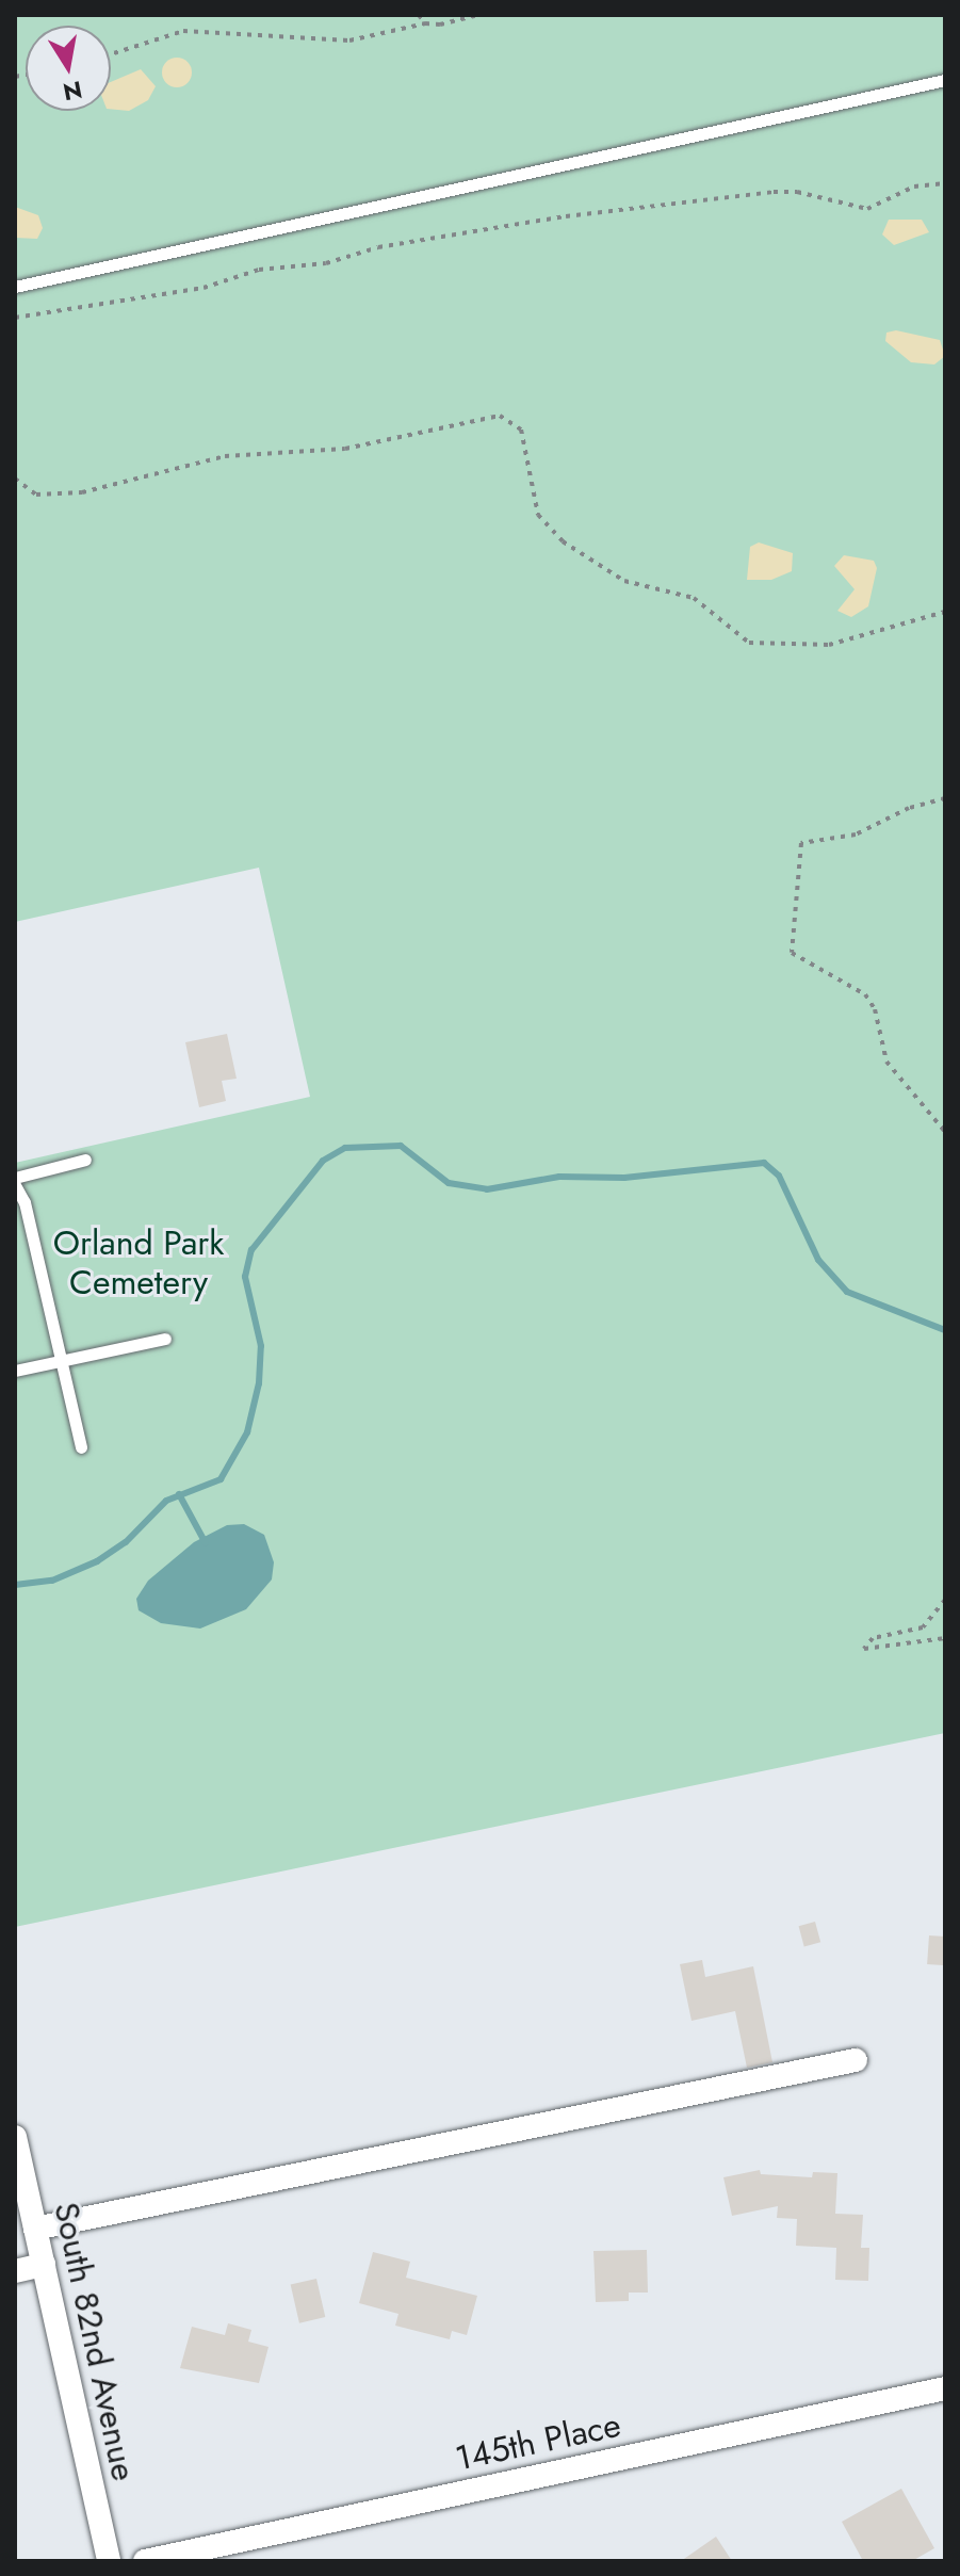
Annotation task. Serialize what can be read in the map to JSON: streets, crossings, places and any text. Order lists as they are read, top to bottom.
{
  "streets": {
    "street": ["South 82nd Avenue", "145th Place"]
  },
  "parks": ["Orland Park Cemetery"],
  "north": "bottom"
}
